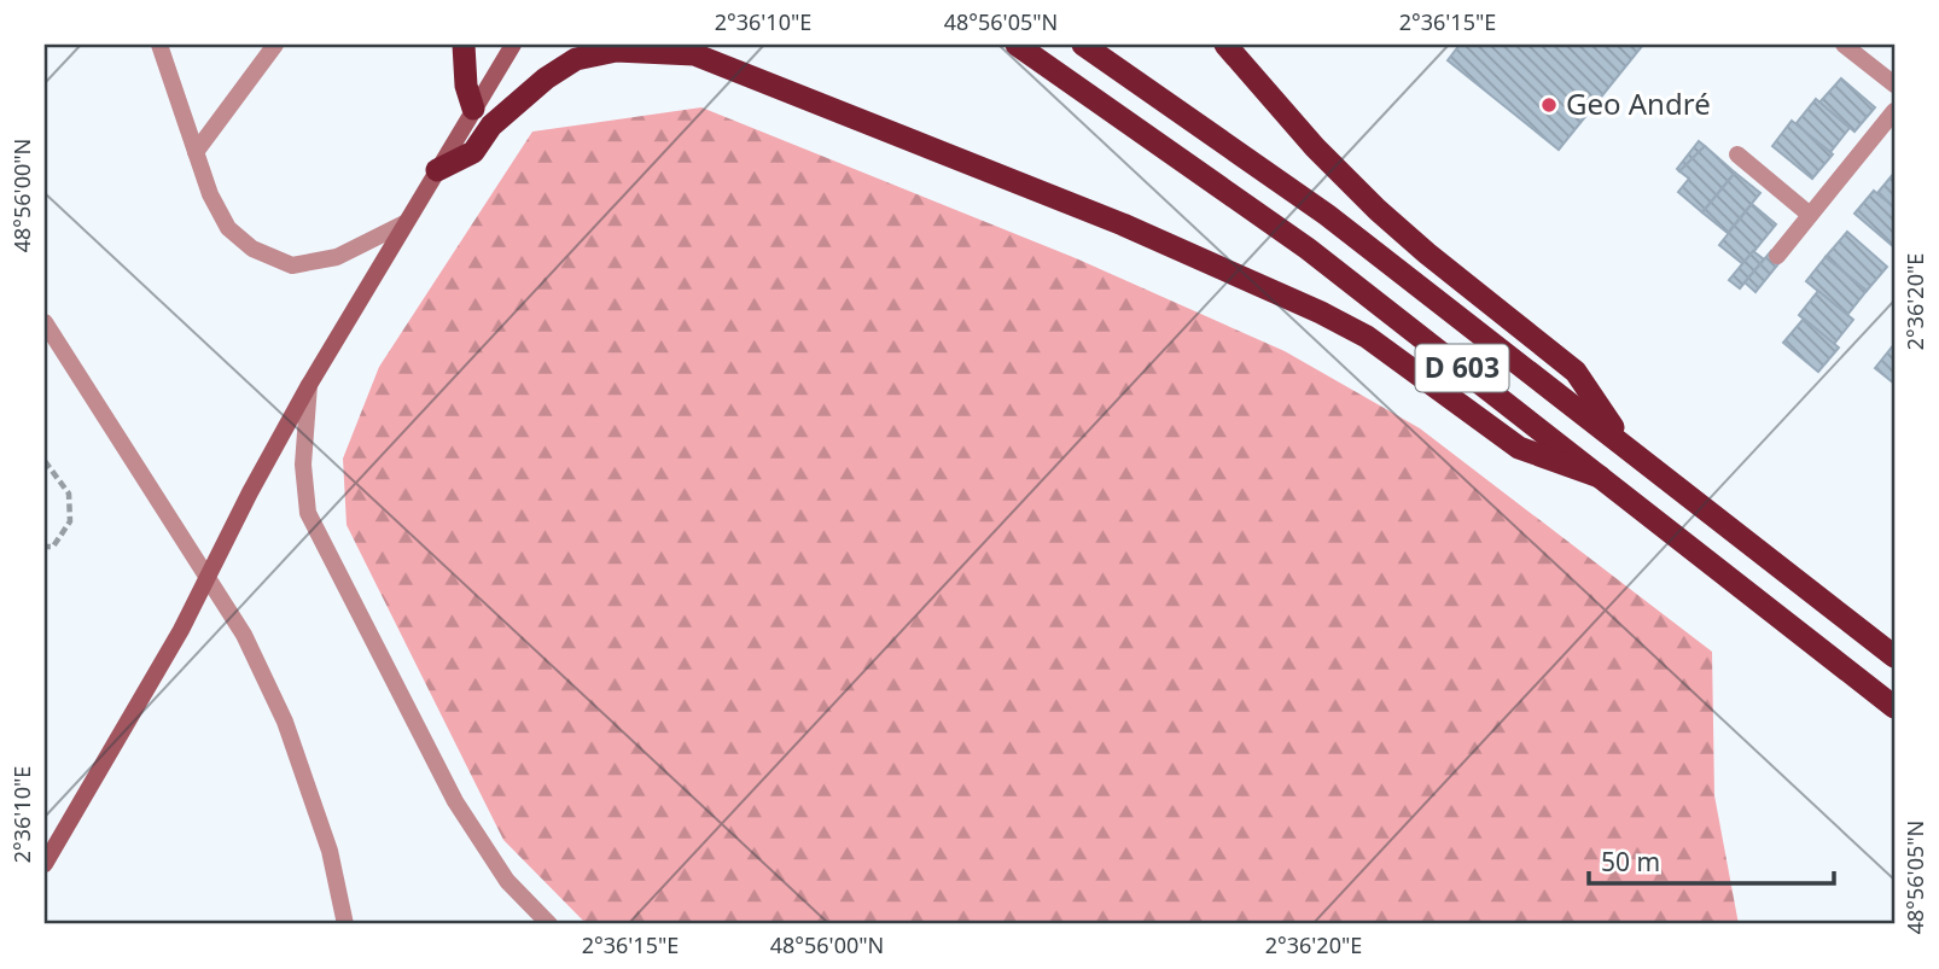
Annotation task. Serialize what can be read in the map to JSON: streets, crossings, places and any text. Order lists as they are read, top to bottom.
{
  "streets": {
    "highway": ["D 603"]
  },
  "places": ["Geo André"],
  "scale_bar": "50 m",
  "coordinates": [
    "2°36'10\"E",
    "48°56'05\"N",
    "2°36'15\"E",
    "48°56'00\"N",
    "2°36'20\"E"
  ]
}
